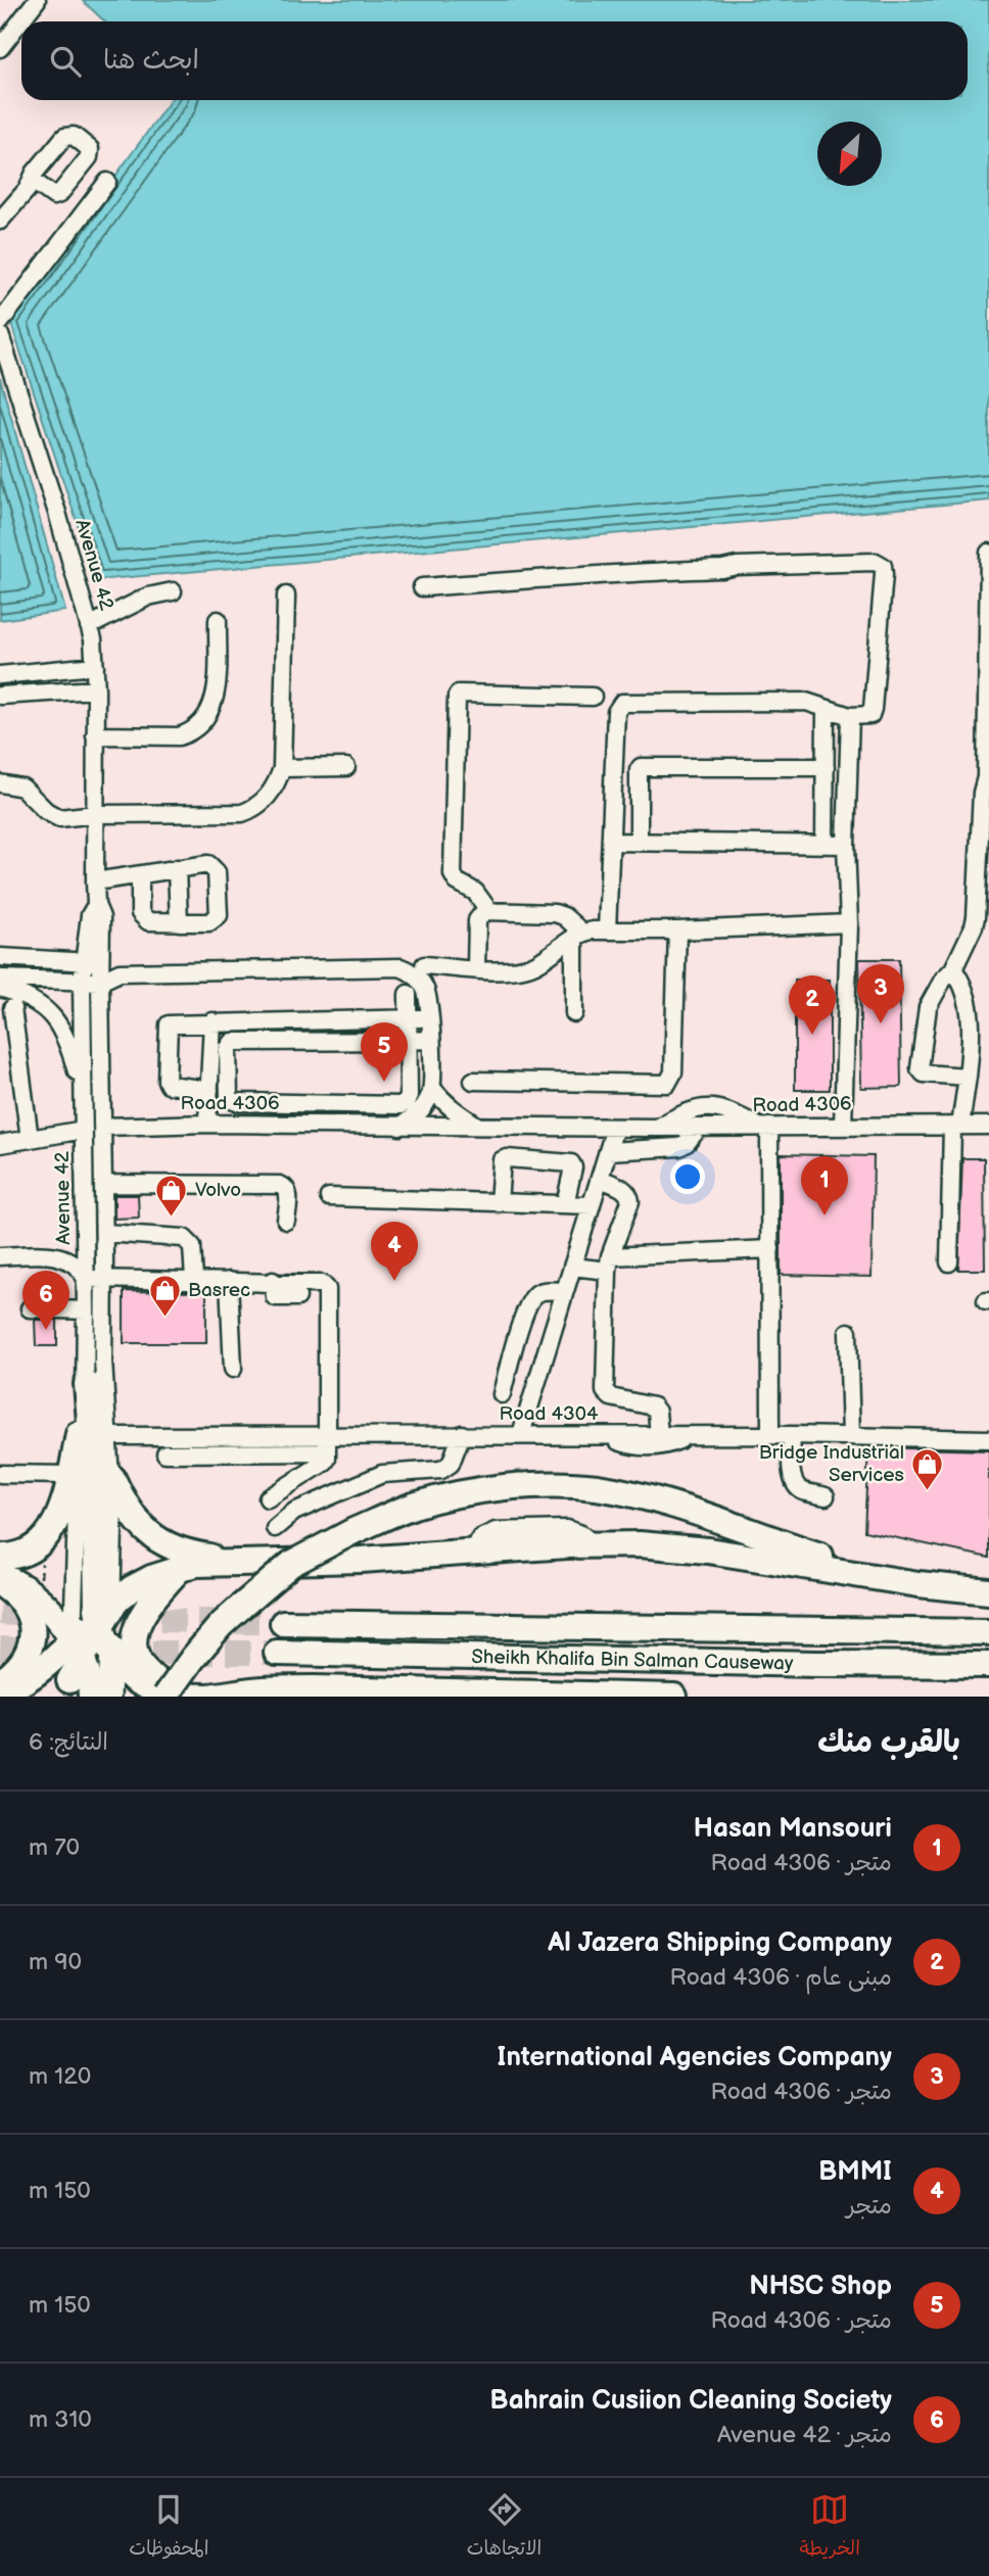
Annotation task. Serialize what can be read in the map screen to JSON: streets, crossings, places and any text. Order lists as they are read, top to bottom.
{
  "streets": {
    "highway": ["Sheikh Khalifa Bin Salman Causeway"],
    "street": ["Avenue 42", "Road 4306", "Road 4304"]
  },
  "crossings": [
    ["Avenue 42", "Road 4306"],
    ["Avenue 42", "Road 4304"]
  ],
  "places": {
    "shop": ["Volvo", "Basrec", "Bridge Industrial Services"]
  },
  "north": "bottom left",
  "page": {
    "search": "ابحث هنا",
    "pins": [
      "3",
      "2",
      "5",
      "1",
      "4",
      "6"
    ],
    "heading": ["بالقرب منك", "النتائج: 6"],
    "list": [
      {
        "mark": "1",
        "name": "Hasan Mansouri",
        "note": "متجر · Road 4306",
        "value": "70 m"
      },
      {
        "mark": "2",
        "name": "Al Jazera Shipping Company",
        "note": "مبنى عام · Road 4306",
        "value": "90 m"
      },
      {
        "mark": "3",
        "name": "International Agencies Company",
        "note": "متجر · Road 4306",
        "value": "120 m"
      },
      {
        "mark": "4",
        "name": "BMMI",
        "note": "متجر",
        "value": "150 m"
      },
      {
        "mark": "5",
        "name": "NHSC Shop",
        "note": "متجر · Road 4306",
        "value": "150 m"
      },
      {
        "mark": "6",
        "name": "Bahrain Cusiion Cleaning Society",
        "note": "متجر · Avenue 42",
        "value": "310 m"
      }
    ],
    "nav": ["الخريطة", "الاتجاهات", "المحفوظات"]
  }
}
